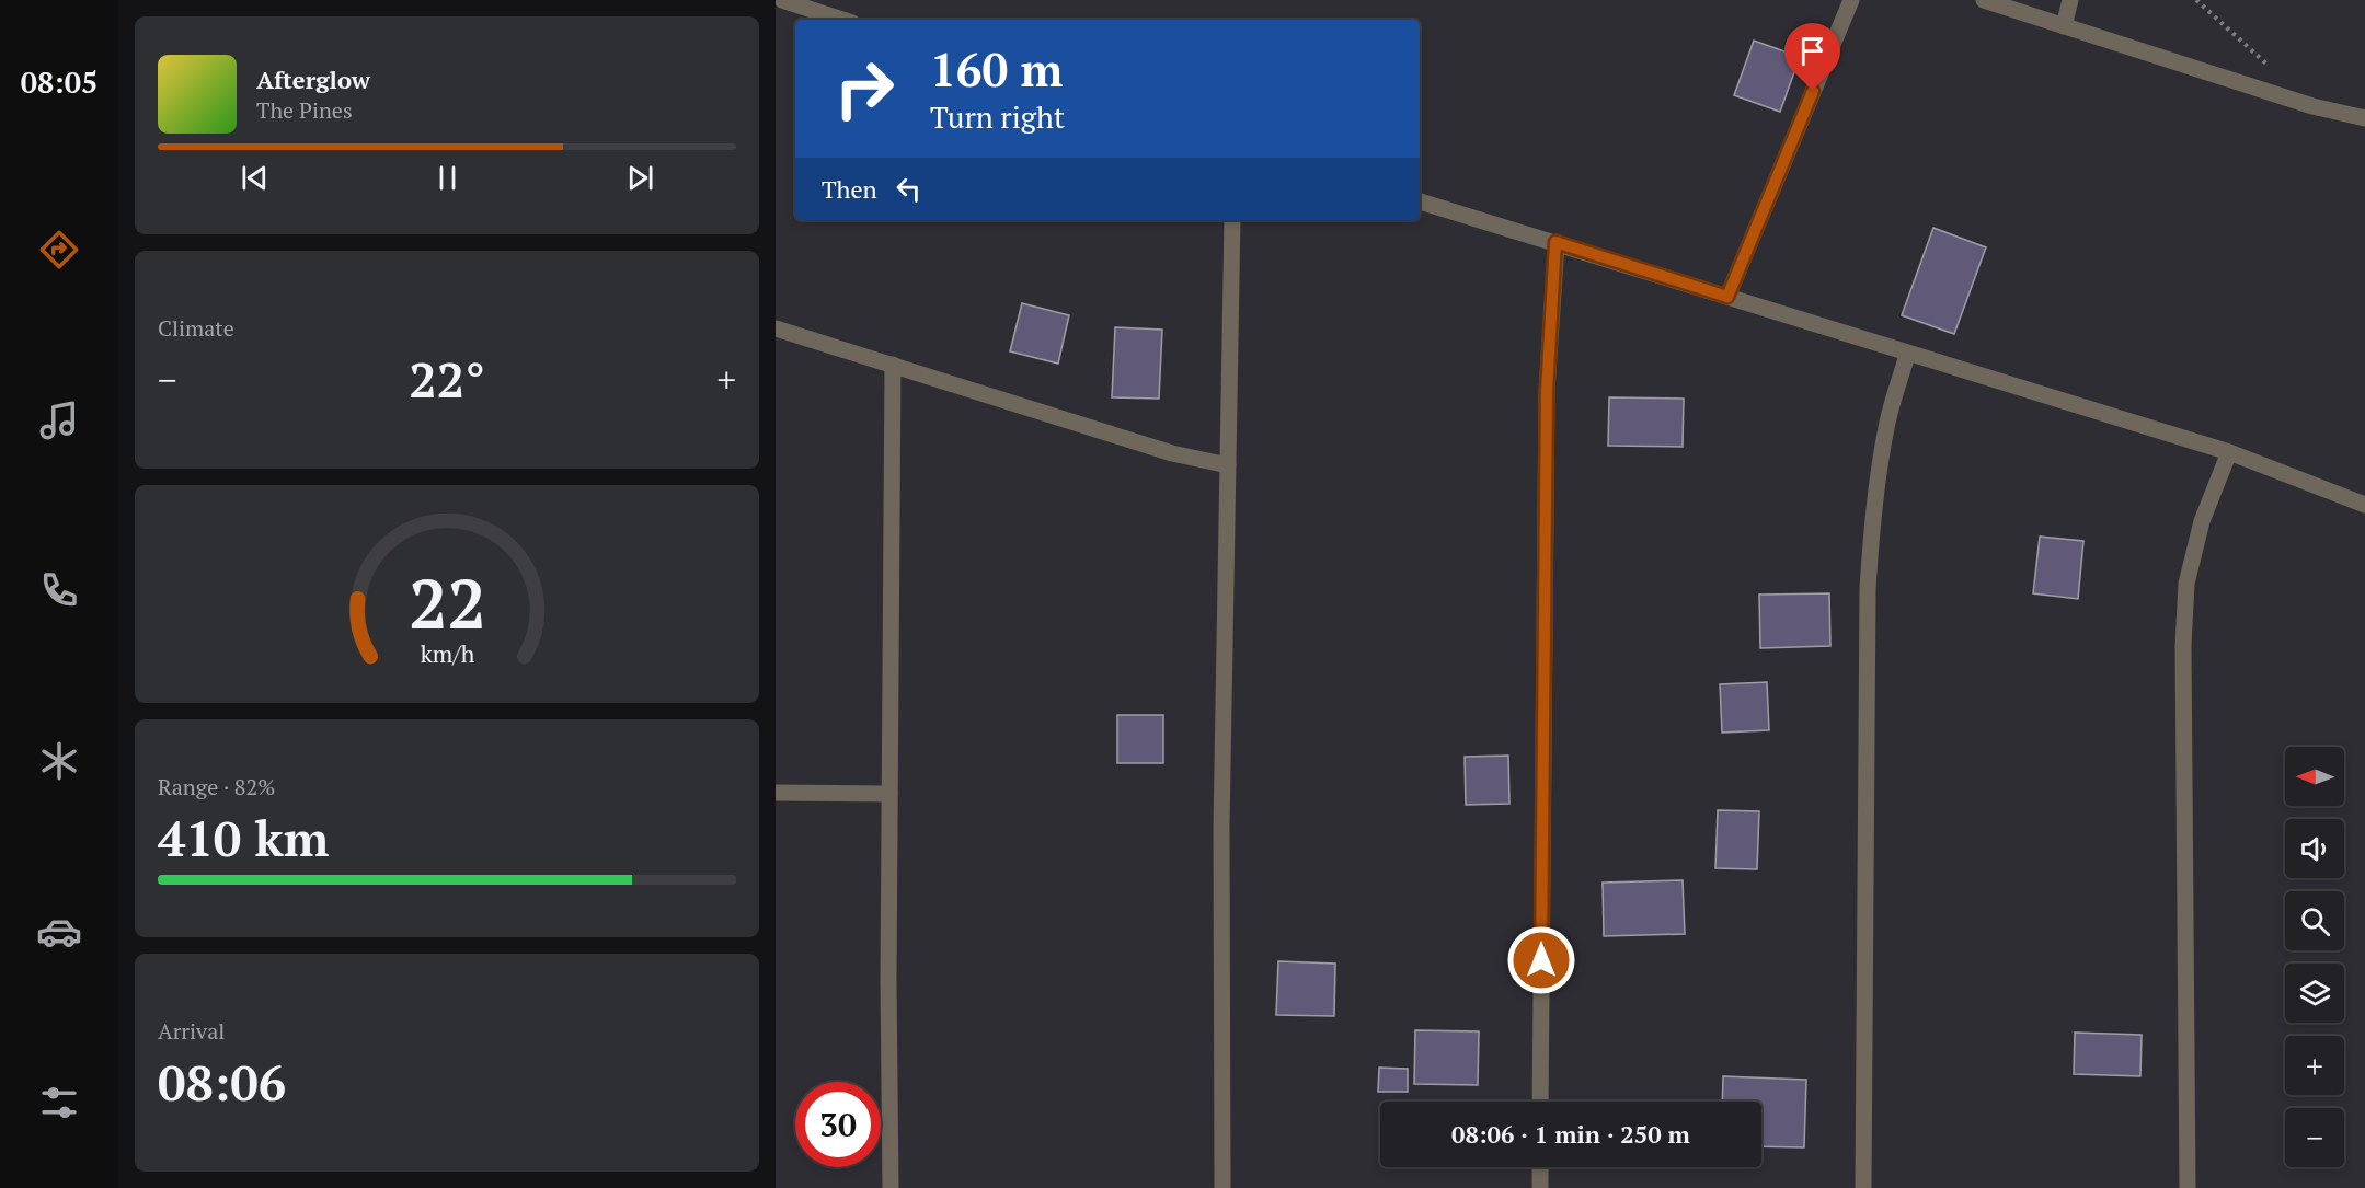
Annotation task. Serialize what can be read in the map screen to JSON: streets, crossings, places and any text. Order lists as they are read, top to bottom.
{
  "north": "left",
  "page": {
    "tabs": "08:05",
    "turn": ["160 m", "Turn right"],
    "song": ["Afterglow", "The Pines"],
    "then": "Then",
    "tile": [
      "Climate",
      ["Range · 82%", "410 km"],
      ["Arrival", "08:06"]
    ],
    "heat": ["−", "22°", "+"],
    "map_buttons": ["+", "−"],
    "limit": "30",
    "trip": "08:06 · 1 min · 250 m",
    "gauge": ["22", "km/h"]
  }
}
